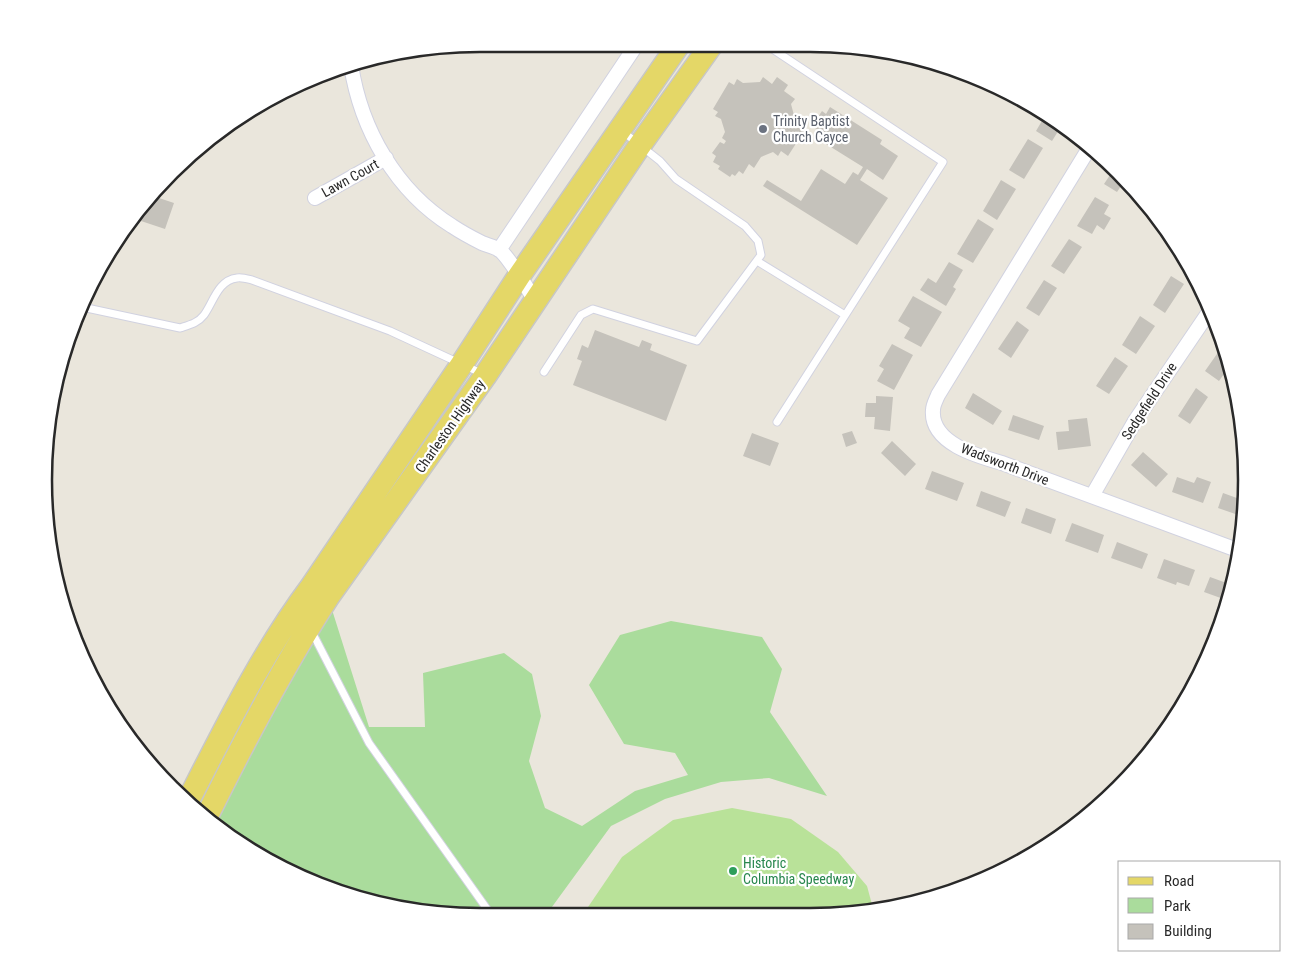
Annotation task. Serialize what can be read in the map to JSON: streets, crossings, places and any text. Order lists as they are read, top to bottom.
{
  "streets": {
    "main road": ["Charleston Highway"],
    "street": ["Lawn Court", "Sedgefield Drive", "Wadsworth Drive"]
  },
  "crossings": [
    ["Sedgefield Drive", "Wadsworth Drive"]
  ],
  "places": ["Trinity Baptist Church Cayce", "Historic Columbia Speedway"],
  "legend": ["Road", "Park", "Building"]
}
